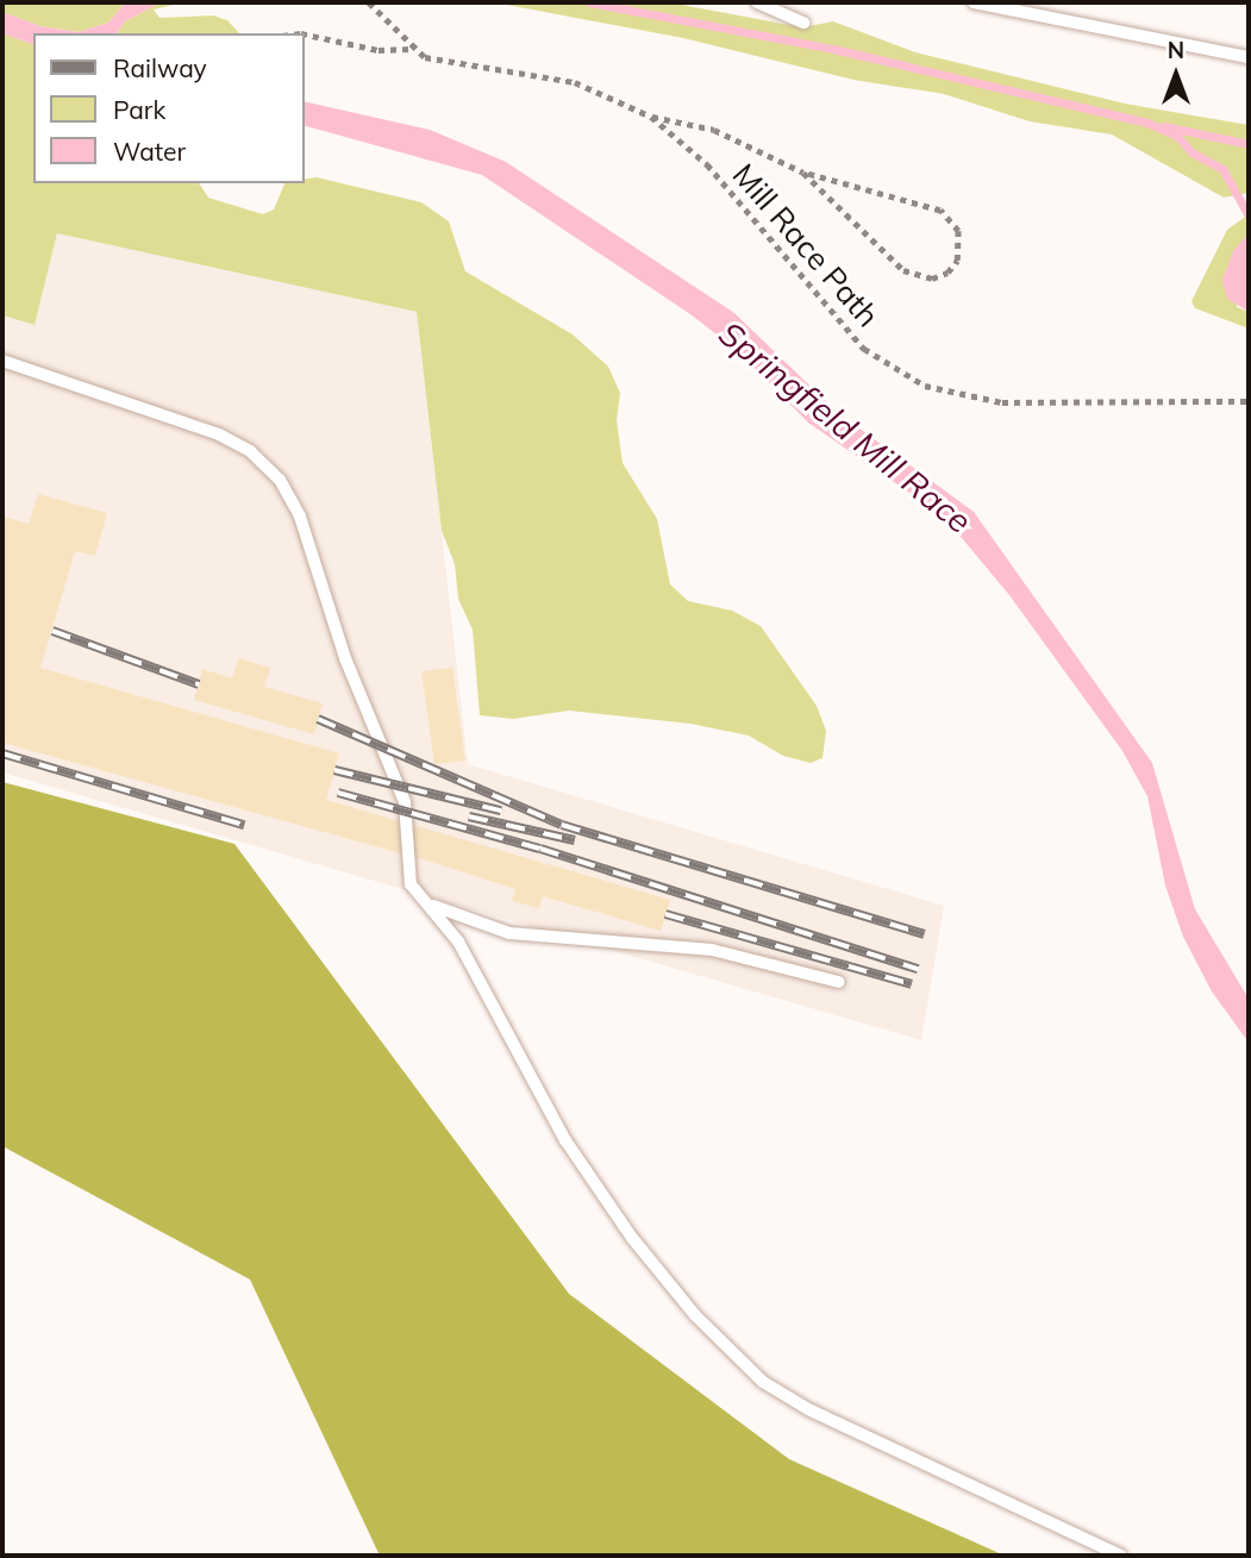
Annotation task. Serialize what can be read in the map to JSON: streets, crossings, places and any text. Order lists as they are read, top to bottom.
{
  "streets": {
    "path": ["Mill Race Path"]
  },
  "water": ["Springfield Mill Race"],
  "legend": ["Railway", "Park", "Water"],
  "north": "top"
}
